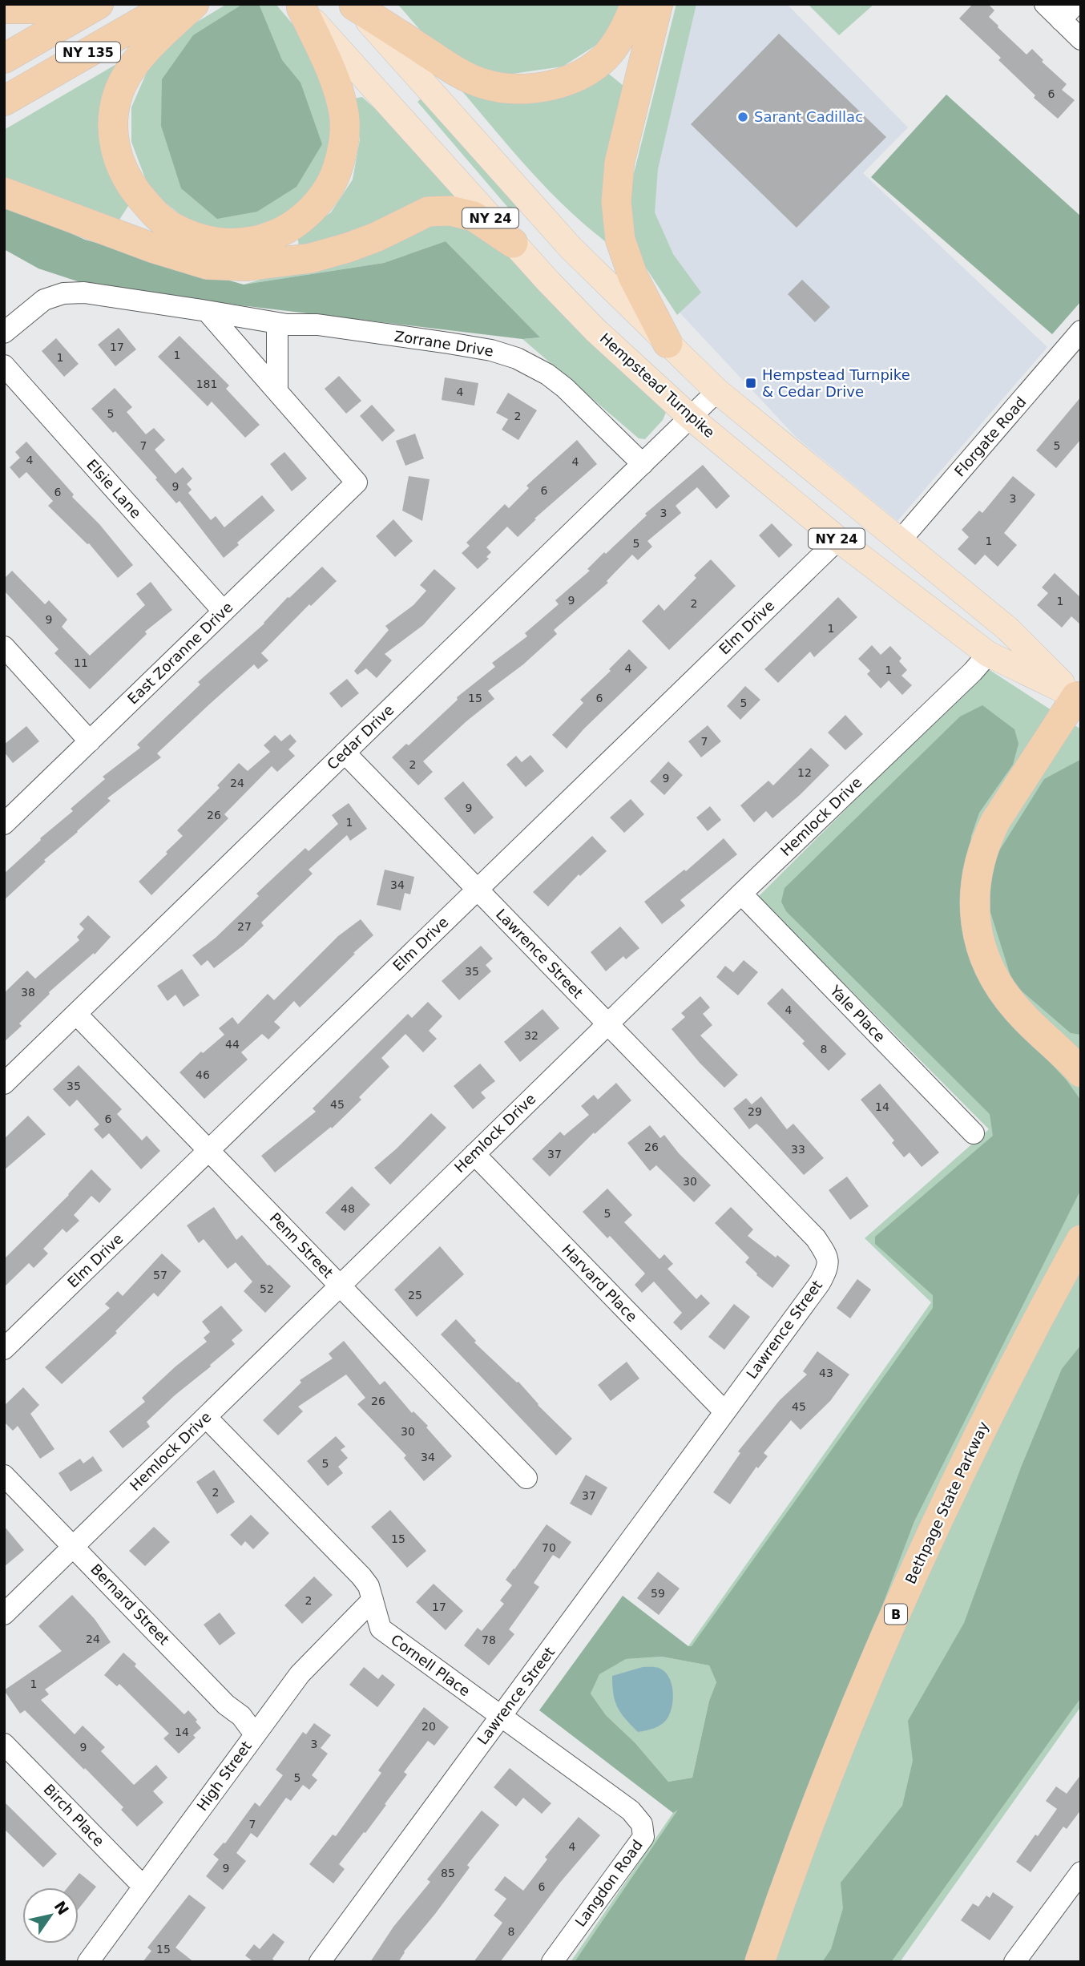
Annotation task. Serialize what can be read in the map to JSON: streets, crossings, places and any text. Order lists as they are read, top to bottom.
{
  "streets": {
    "highway": ["NY 135", "Bethpage State Parkway", "B"],
    "main road": ["NY 24", "Hempstead Turnpike"],
    "street": [
      "Zorrane Drive",
      "Florgate Road",
      "Elsie Lane",
      "Elm Drive",
      "East Zoranne Drive",
      "Cedar Drive",
      "Hemlock Drive",
      "Lawrence Street",
      "Yale Place",
      "Penn Street",
      "Harvard Place",
      "Bernard Street",
      "Cornell Place",
      "High Street",
      "Birch Place",
      "Langdon Road"
    ]
  },
  "crossings": [
    ["NY 24", "Hempstead Turnpike"],
    ["NY 24", "Florgate Road"],
    ["NY 24", "Cedar Drive"],
    ["Zorrane Drive", "Cedar Drive"],
    ["Hempstead Turnpike", "Elm Drive"],
    ["Hempstead Turnpike", "Cedar Drive"],
    ["Hempstead Turnpike", "Hemlock Drive"],
    ["Elsie Lane", "East Zoranne Drive"],
    ["Elm Drive", "Lawrence Street"],
    ["Elm Drive", "Penn Street"],
    ["Cedar Drive", "Lawrence Street"],
    ["Cedar Drive", "Penn Street"],
    ["Hemlock Drive", "Lawrence Street"],
    ["Hemlock Drive", "Yale Place"],
    ["Hemlock Drive", "Penn Street"],
    ["Hemlock Drive", "Harvard Place"],
    ["Hemlock Drive", "Bernard Street"],
    ["Hemlock Drive", "Cornell Place"],
    ["Lawrence Street", "Harvard Place"],
    ["Lawrence Street", "Cornell Place"],
    ["Bernard Street", "High Street"],
    ["Cornell Place", "High Street"],
    ["Cornell Place", "Langdon Road"],
    ["High Street", "Birch Place"]
  ],
  "places": {
    "other": ["Sarant Cadillac"],
    "transit": ["Hempstead Turnpike & Cedar Drive"]
  },
  "house_numbers": [
    "6",
    "17",
    "1",
    "1",
    "181",
    "4",
    "5",
    "2",
    "7",
    "5",
    "4",
    "4",
    "9",
    "6",
    "6",
    "3",
    "3",
    "1",
    "5",
    "9",
    "1",
    "2",
    "9",
    "1",
    "11",
    "4",
    "1",
    "15",
    "6",
    "5",
    "7",
    "2",
    "12",
    "9",
    "24",
    "9",
    "26",
    "1",
    "34",
    "27",
    "35",
    "38",
    "4",
    "32",
    "44",
    "8",
    "46",
    "35",
    "45",
    "14",
    "29",
    "6",
    "26",
    "33",
    "37",
    "30",
    "48",
    "5",
    "57",
    "52",
    "25",
    "43",
    "26",
    "45",
    "30",
    "34",
    "5",
    "2",
    "37",
    "15",
    "70",
    "59",
    "2",
    "17",
    "24",
    "78",
    "1",
    "20",
    "14",
    "3",
    "9",
    "5",
    "7",
    "4",
    "9",
    "85",
    "6",
    "8",
    "15"
  ],
  "north": "top right"
}
